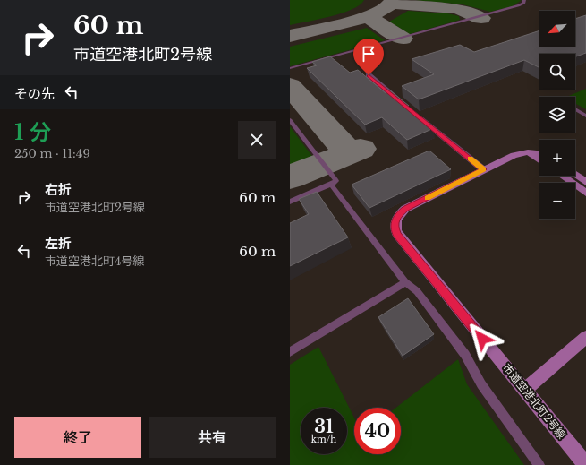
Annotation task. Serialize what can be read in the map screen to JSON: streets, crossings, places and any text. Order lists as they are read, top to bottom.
{
  "streets": {
    "street": ["市道空港北町2号線"]
  },
  "north": "bottom left",
  "page": {
    "turn": ["60 m", "市道空港北町2号線"],
    "map_buttons": ["+", "−"],
    "then": "その先",
    "heading": ["1 分", "250 m · 11:49"],
    "list": [
      {
        "name": "右折",
        "note": "市道空港北町2号線",
        "value": "60 m"
      },
      {
        "name": "左折",
        "note": "市道空港北町4号線",
        "value": "60 m"
      }
    ],
    "speed": "31 km/h",
    "limit": "40",
    "buttons": ["終了", "共有"]
  }
}
